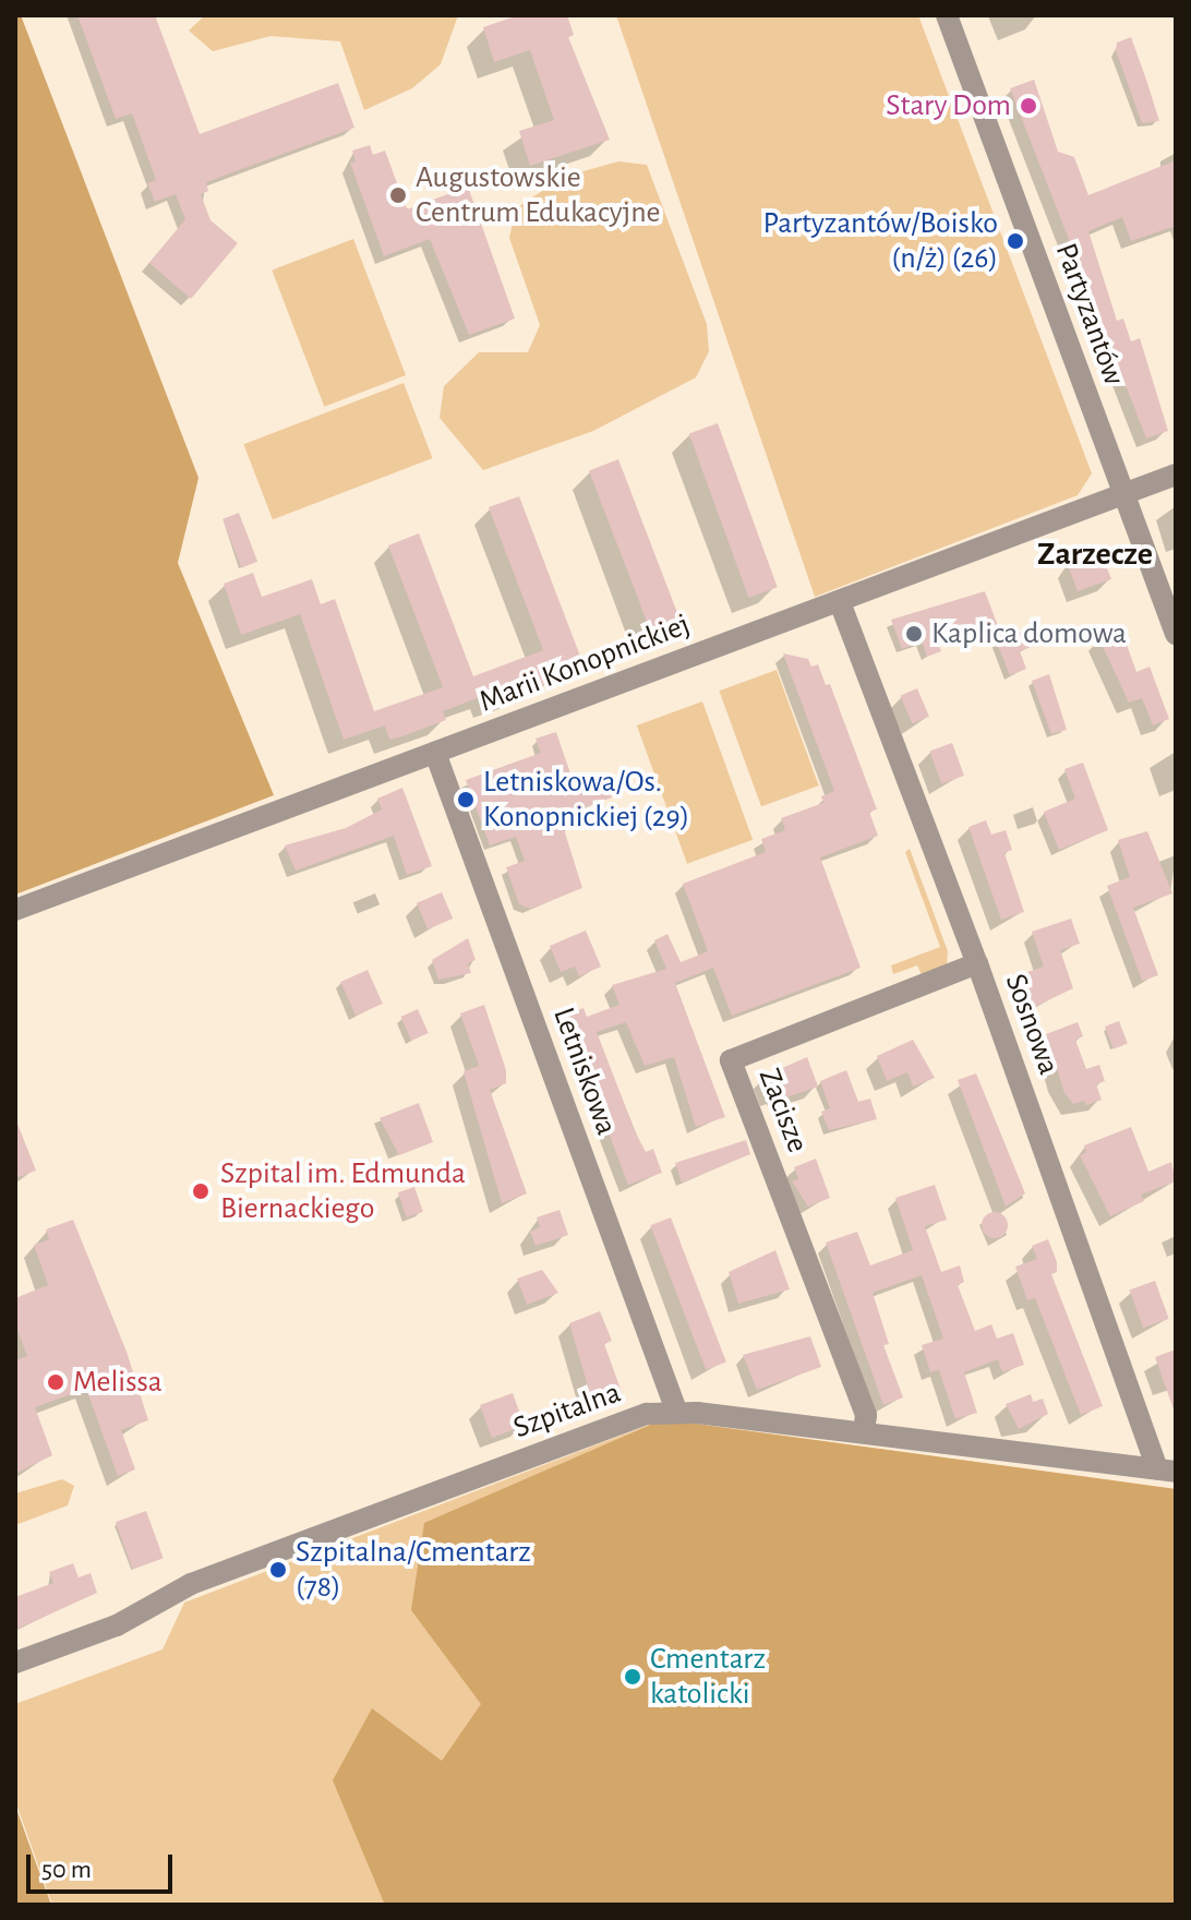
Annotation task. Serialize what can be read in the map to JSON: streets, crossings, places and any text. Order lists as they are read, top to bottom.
{
  "streets": {
    "street": [
      "Partyzantów",
      "Marii Konopnickiej",
      "Sosnowa",
      "Letniskowa",
      "Zacisze",
      "Szpitalna"
    ]
  },
  "crossings": [
    ["Partyzantów", "Marii Konopnickiej"],
    ["Marii Konopnickiej", "Sosnowa"],
    ["Marii Konopnickiej", "Letniskowa"],
    ["Sosnowa", "Zacisze"],
    ["Sosnowa", "Szpitalna"],
    ["Letniskowa", "Szpitalna"],
    ["Zacisze", "Szpitalna"]
  ],
  "districts": ["Zarzecze"],
  "places": [
    "Stary Dom",
    "Augustowskie Centrum Edukacyjne",
    "Partyzantów/Boisko (n/ż) (26)",
    "Kaplica domowa",
    "Letniskowa/Os. Konopnickiej (29)",
    "Szpital im. Edmunda Biernackiego",
    "Melissa",
    "Szpitalna/Cmentarz (78)",
    "Cmentarz katolicki"
  ],
  "scale_bar": "50 m"
}
